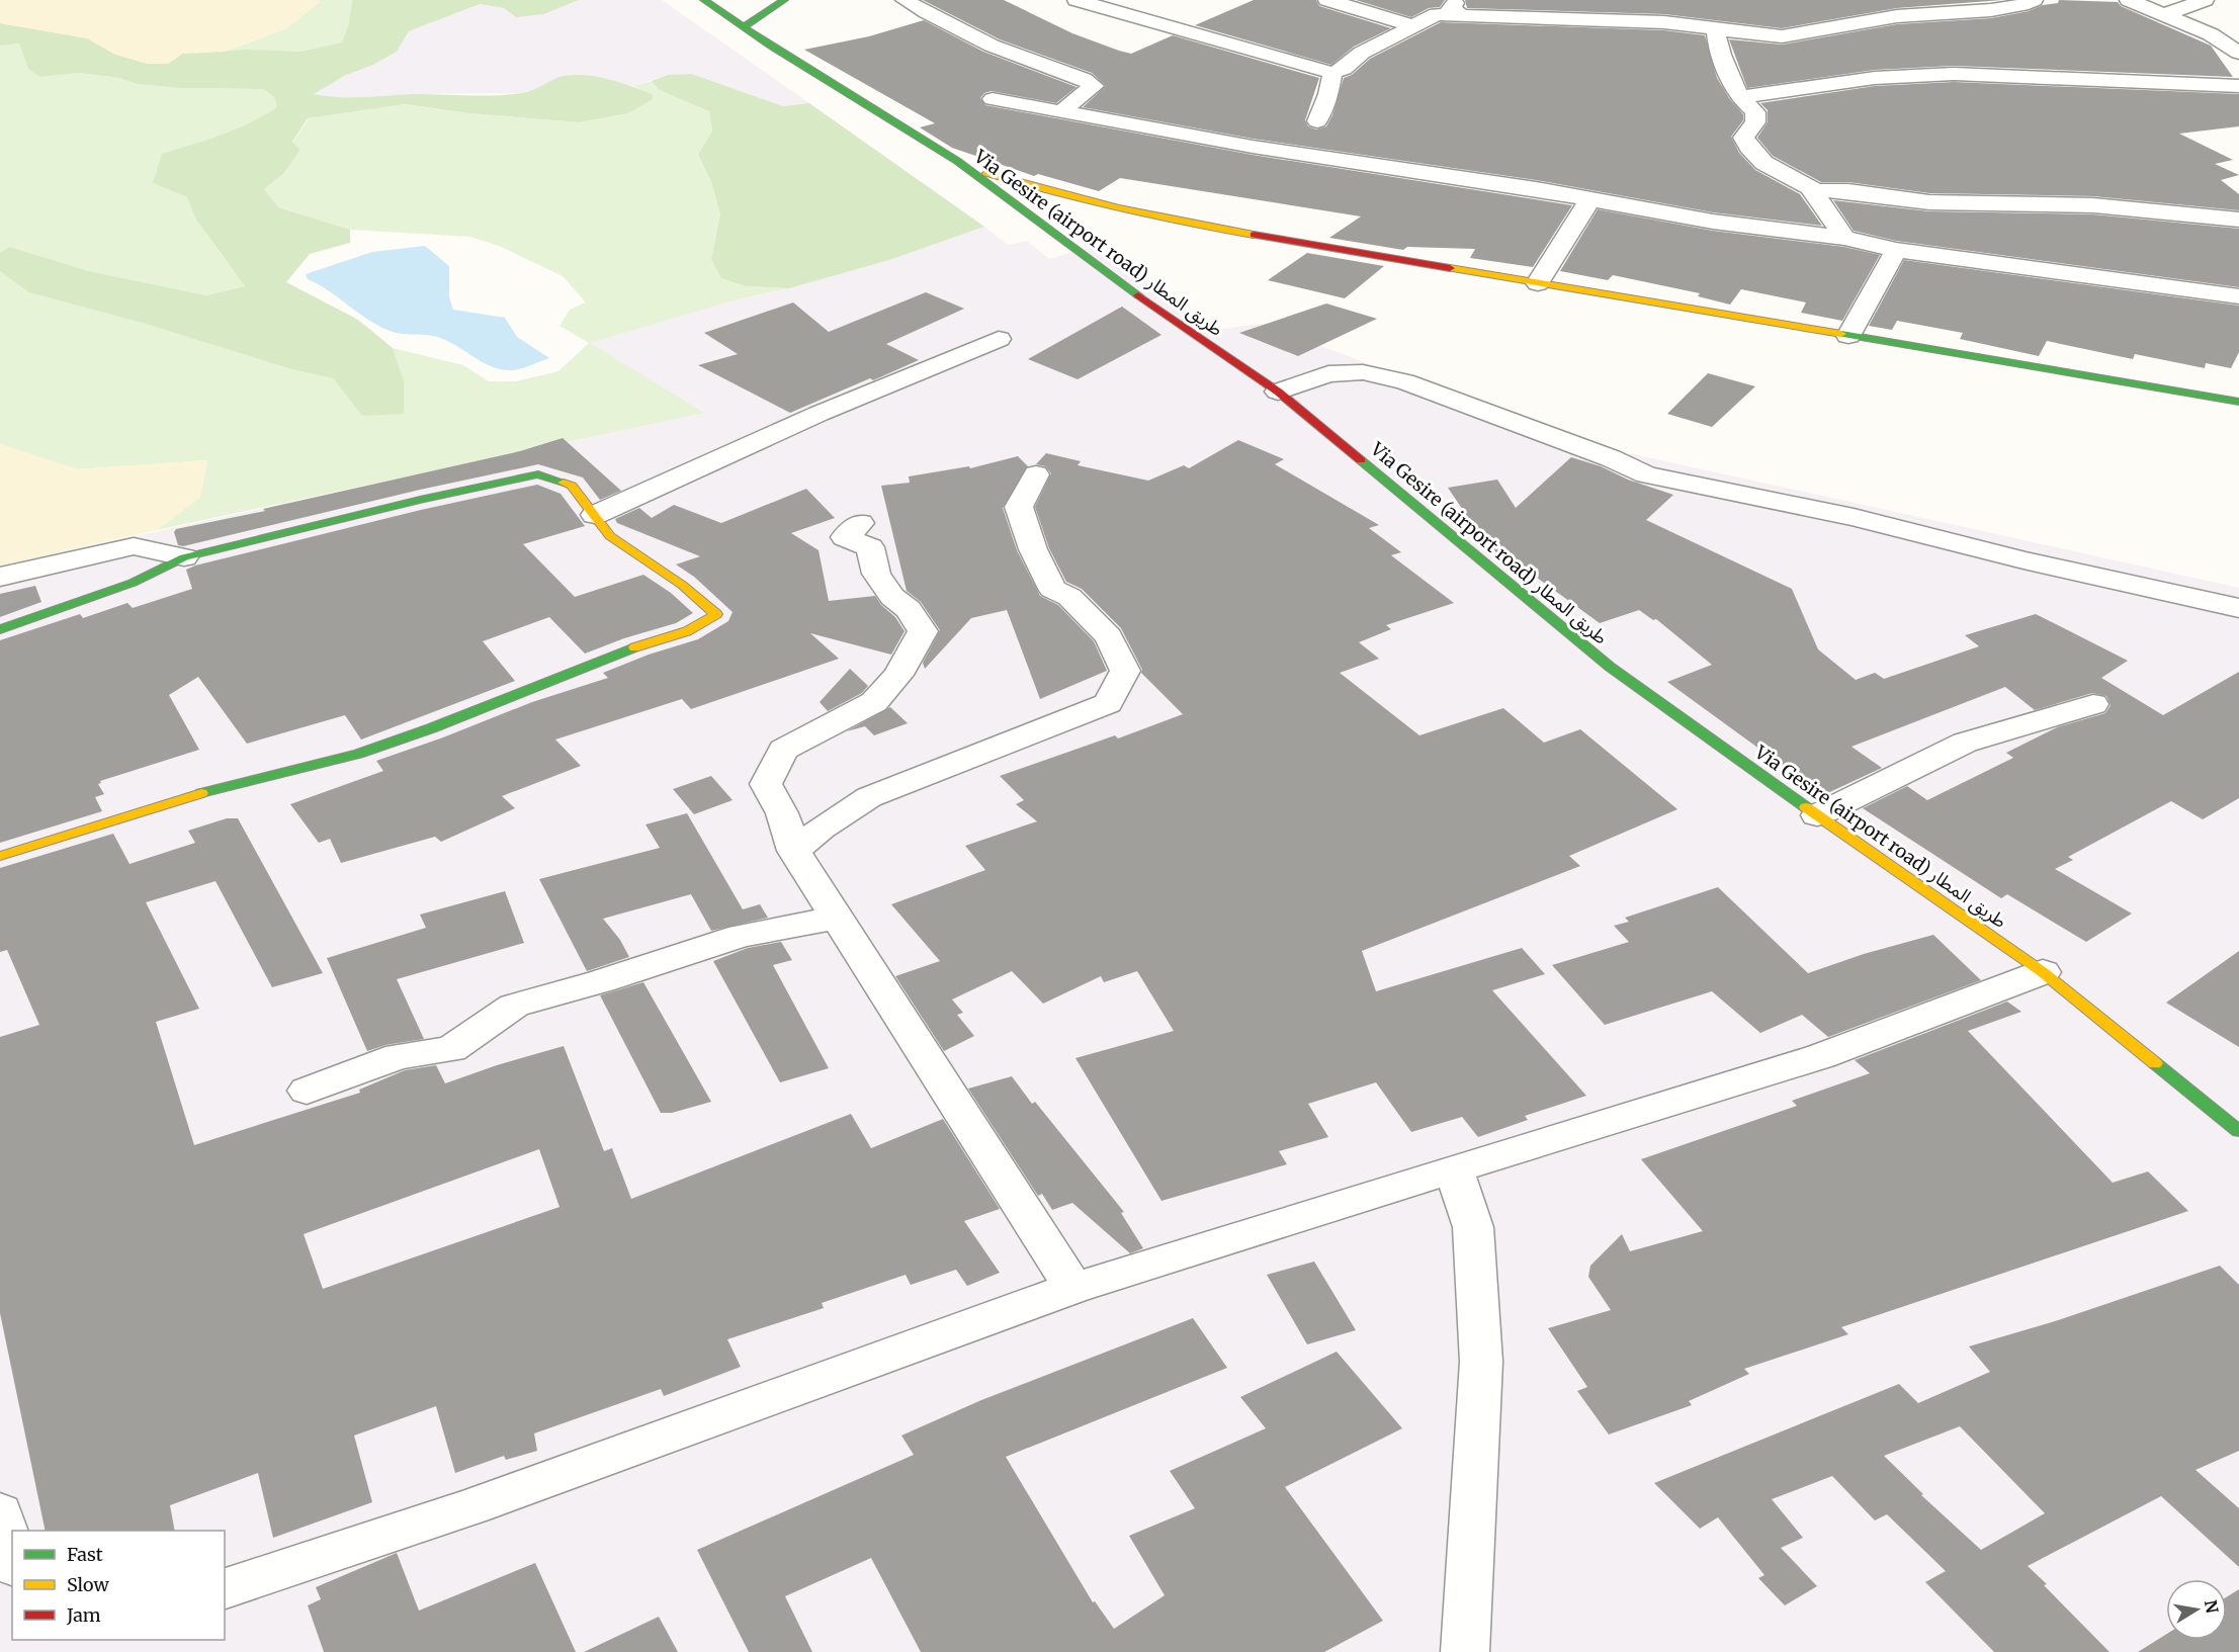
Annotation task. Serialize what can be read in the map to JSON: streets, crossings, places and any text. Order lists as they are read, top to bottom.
{
  "streets": {
    "street": ["Via Gesire (airport road) طريق المطار"]
  },
  "legend": ["Fast", "Slow", "Jam"],
  "north": "right"
}
